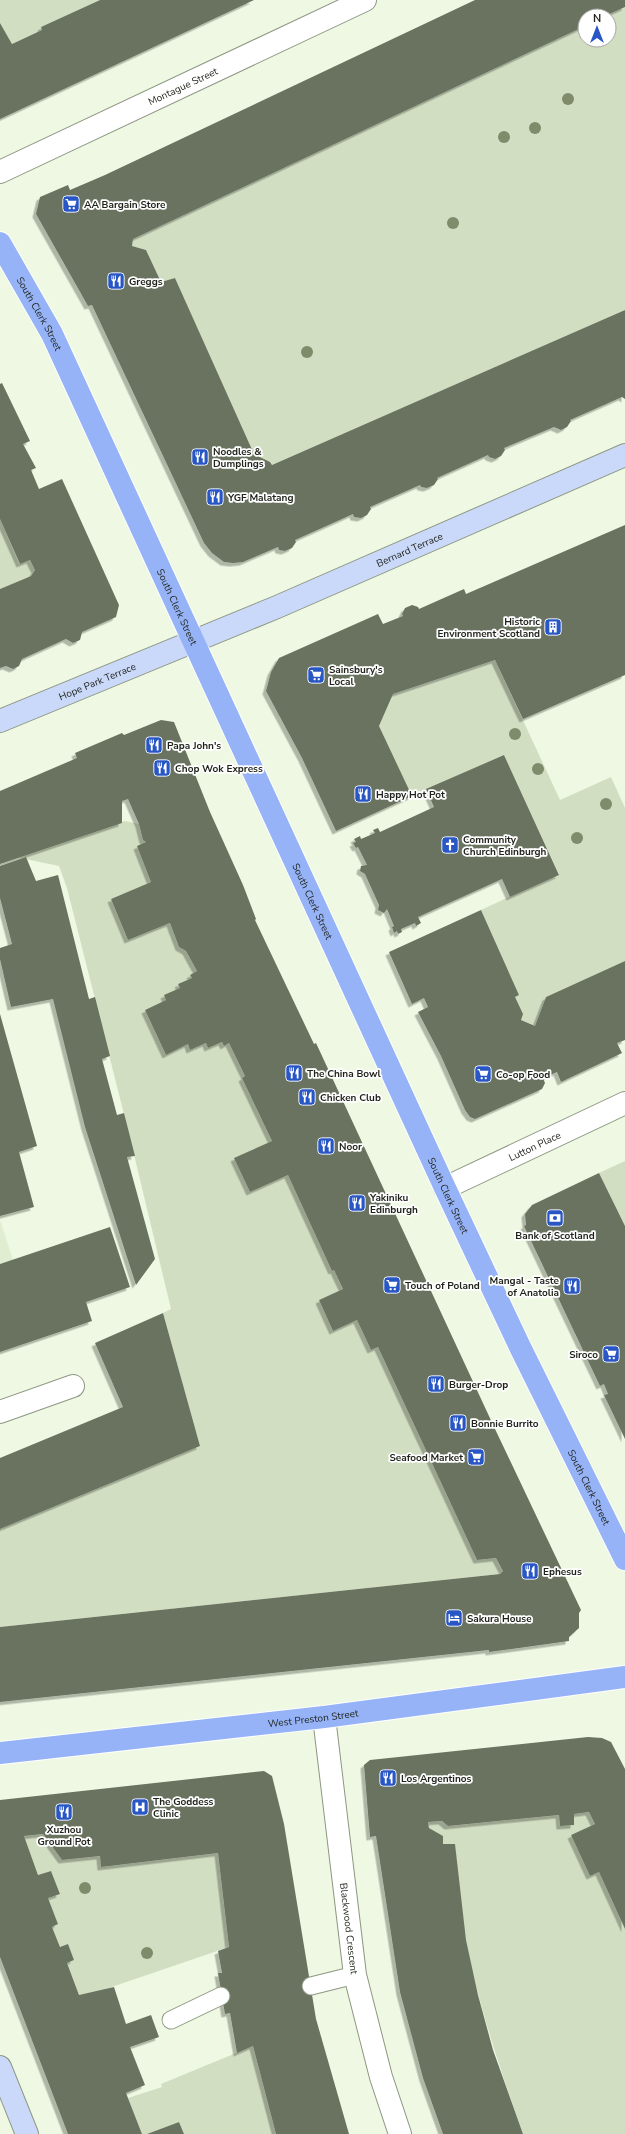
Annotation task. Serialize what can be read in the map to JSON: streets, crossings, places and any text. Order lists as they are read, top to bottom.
{
  "streets": {
    "main road": ["South Clerk Street", "West Preston Street"],
    "street": [
      "Montague Street",
      "Bernard Terrace",
      "Hope Park Terrace",
      "Lutton Place",
      "Blackwood Crescent"
    ]
  },
  "crossings": [
    ["South Clerk Street", "Bernard Terrace"],
    ["South Clerk Street", "Hope Park Terrace"],
    ["South Clerk Street", "Lutton Place"],
    ["Bernard Terrace", "Hope Park Terrace"],
    ["West Preston Street", "Blackwood Crescent"]
  ],
  "places": {
    "supermarket": [
      "AA Bargain Store",
      "Sainsbury's Local",
      "Co-op Food",
      "Touch of Poland",
      "Siroco",
      "Seafood Market"
    ],
    "restaurant": [
      "Greggs",
      "Noodles & Dumplings",
      "YGF Malatang",
      "Papa John's",
      "Chop Wok Express",
      "Happy Hot Pot",
      "The China Bowl",
      "Chicken Club",
      "Noor",
      "Yakiniku Edinburgh",
      "Mangal - Taste of Anatolia",
      "Burger-Drop",
      "Bonnie Burrito",
      "Ephesus",
      "Los Argentinos",
      "Xuzhou Ground Pot"
    ],
    "building": ["Historic Environment Scotland"],
    "church": ["Community Church Edinburgh"],
    "bank": ["Bank of Scotland"],
    "hotel": ["Sakura House"],
    "hospital": ["The Goddess Clinic"]
  },
  "north": "top"
}
